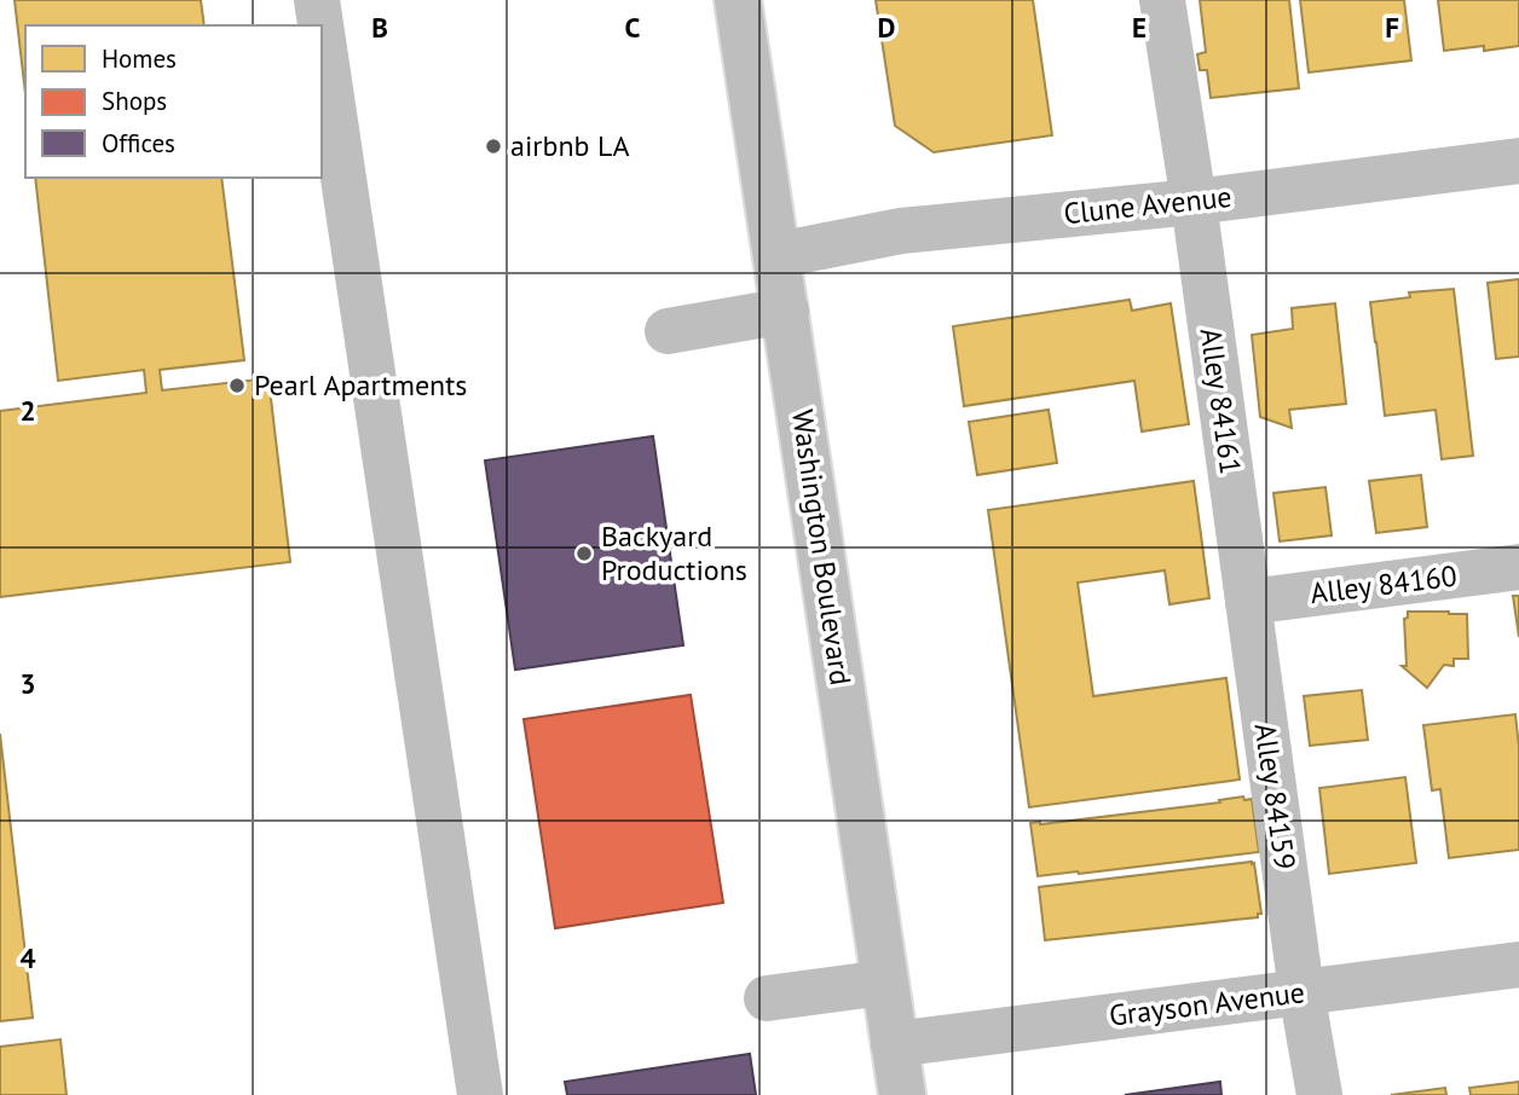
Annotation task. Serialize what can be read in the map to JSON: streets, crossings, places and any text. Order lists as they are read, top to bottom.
{
  "streets": {
    "street": [
      "Clune Avenue",
      "Alley 84161",
      "Washington Boulevard",
      "Alley 84160",
      "Alley 84159",
      "Grayson Avenue"
    ]
  },
  "crossings": [
    ["Clune Avenue", "Alley 84161"],
    ["Clune Avenue", "Washington Boulevard"],
    ["Alley 84161", "Alley 84160"],
    ["Alley 84161", "Alley 84159"],
    ["Washington Boulevard", "Grayson Avenue"],
    ["Alley 84160", "Alley 84159"],
    ["Alley 84159", "Grayson Avenue"]
  ],
  "places": ["airbnb LA", "Pearl Apartments", "Backyard Productions"],
  "legend": ["Homes", "Shops", "Offices"],
  "grid": {
    "columns": [
      "B",
      "C",
      "D",
      "E",
      "F"
    ],
    "rows": ["2", "3", "4"]
  }
}
